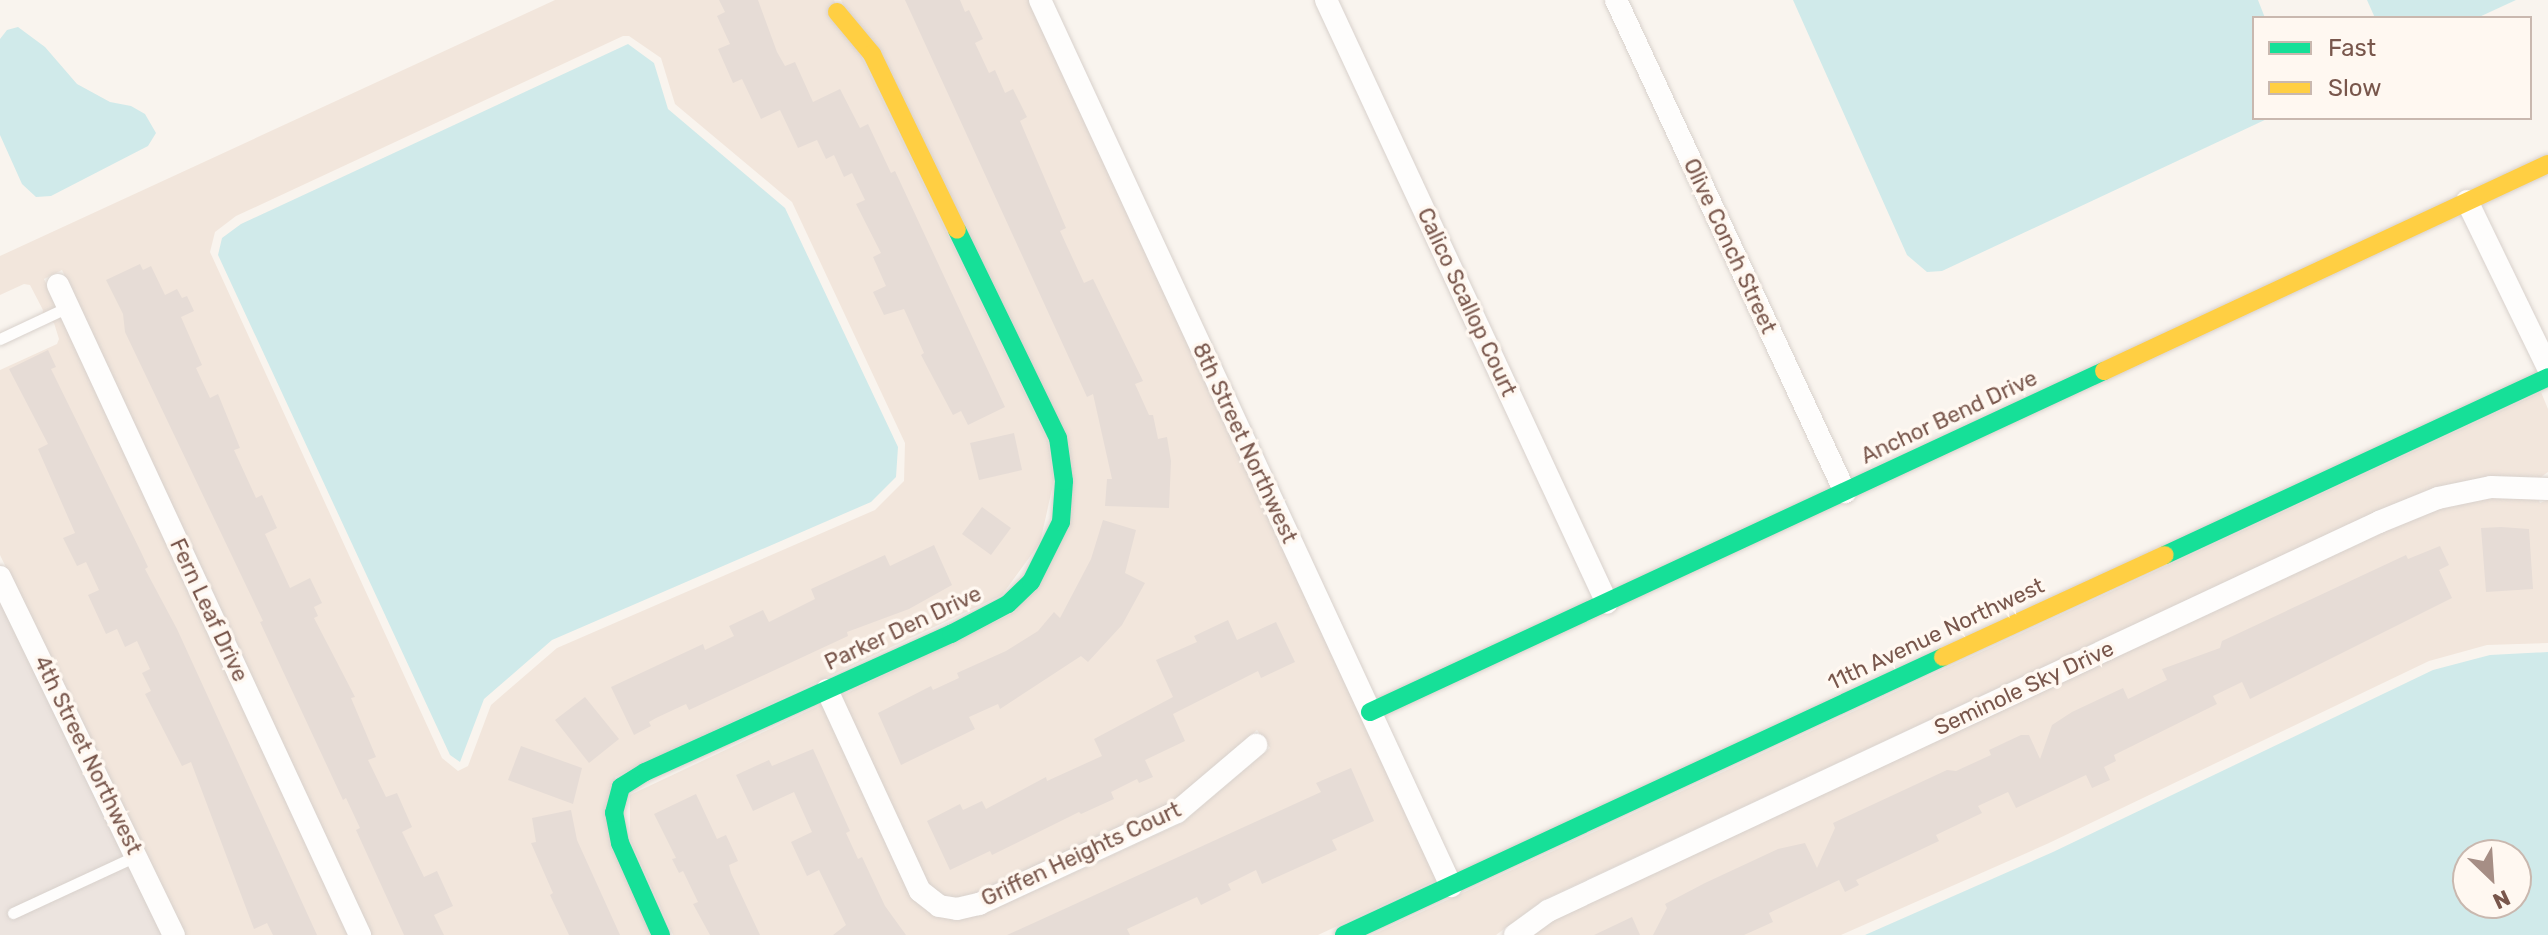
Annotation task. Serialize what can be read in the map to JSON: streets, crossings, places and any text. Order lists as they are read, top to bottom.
{
  "streets": {
    "street": [
      "Olive Conch Street",
      "Calico Scallop Court",
      "Anchor Bend Drive",
      "8th Street Northwest",
      "Fern Leaf Drive",
      "Parker Den Drive",
      "11th Avenue Northwest",
      "Seminole Sky Drive",
      "4th Street Northwest",
      "Griffen Heights Court"
    ]
  },
  "crossings": [
    ["Olive Conch Street", "Anchor Bend Drive"],
    ["Calico Scallop Court", "Anchor Bend Drive"],
    ["Anchor Bend Drive", "8th Street Northwest"],
    ["8th Street Northwest", "11th Avenue Northwest"],
    ["Parker Den Drive", "Griffen Heights Court"]
  ],
  "legend": ["Fast", "Slow"],
  "north": "bottom right"
}
